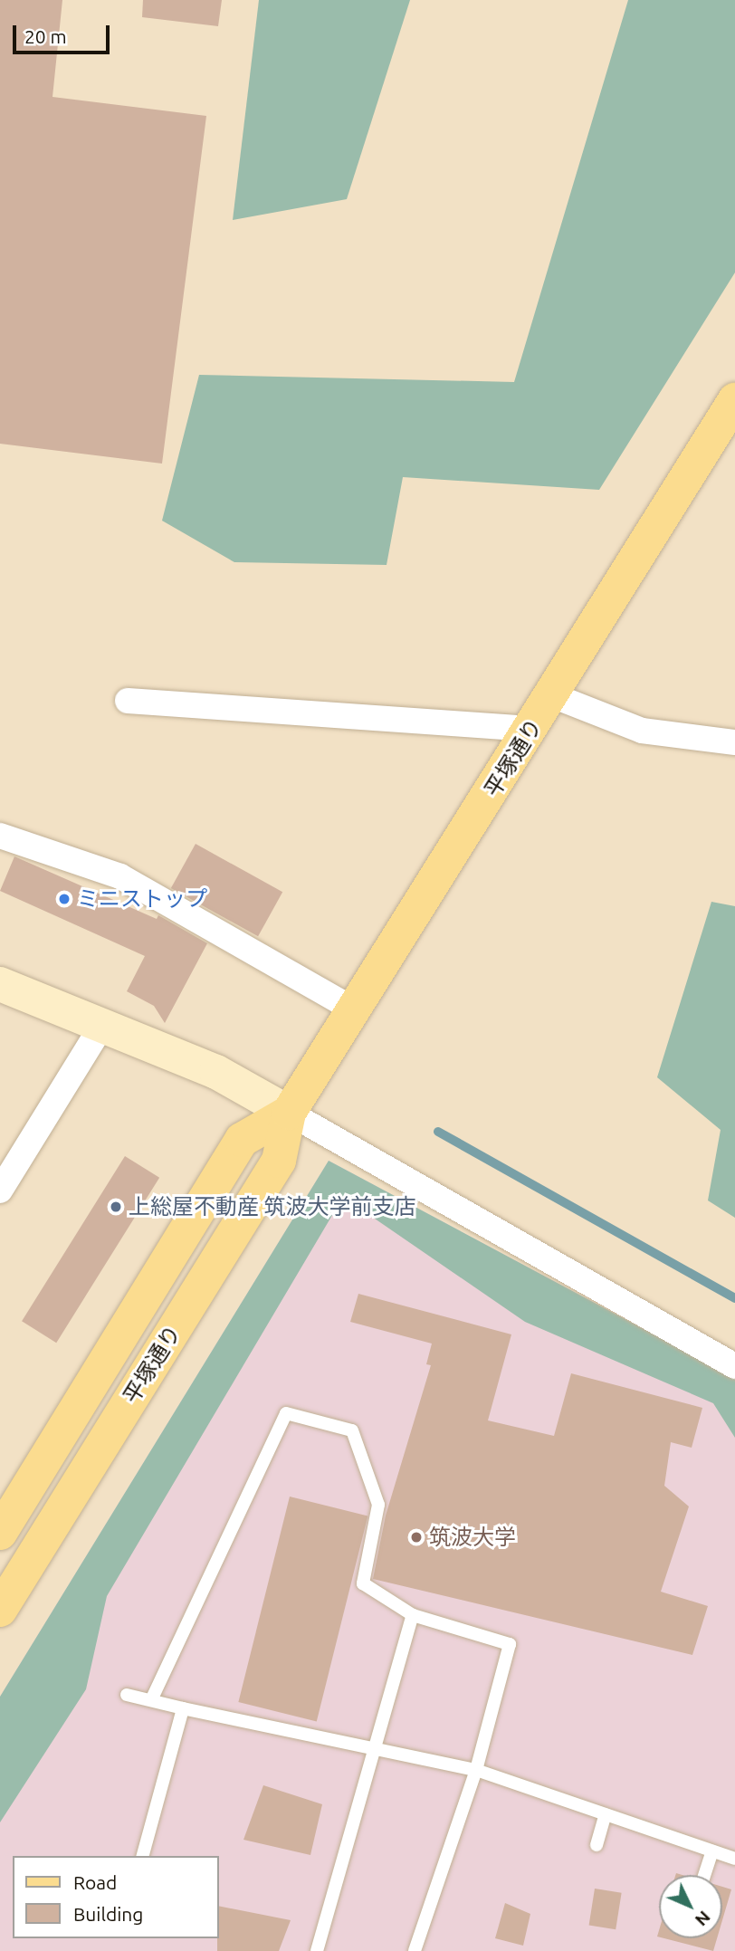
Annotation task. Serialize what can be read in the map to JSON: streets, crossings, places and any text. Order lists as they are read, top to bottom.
{
  "streets": {
    "main road": ["平塚通り"]
  },
  "places": ["ミニストップ", "上総屋不動産 筑波大学前支店", "筑波大学"],
  "legend": ["Road", "Building"],
  "scale_bar": "20 m",
  "north": "bottom right"
}
